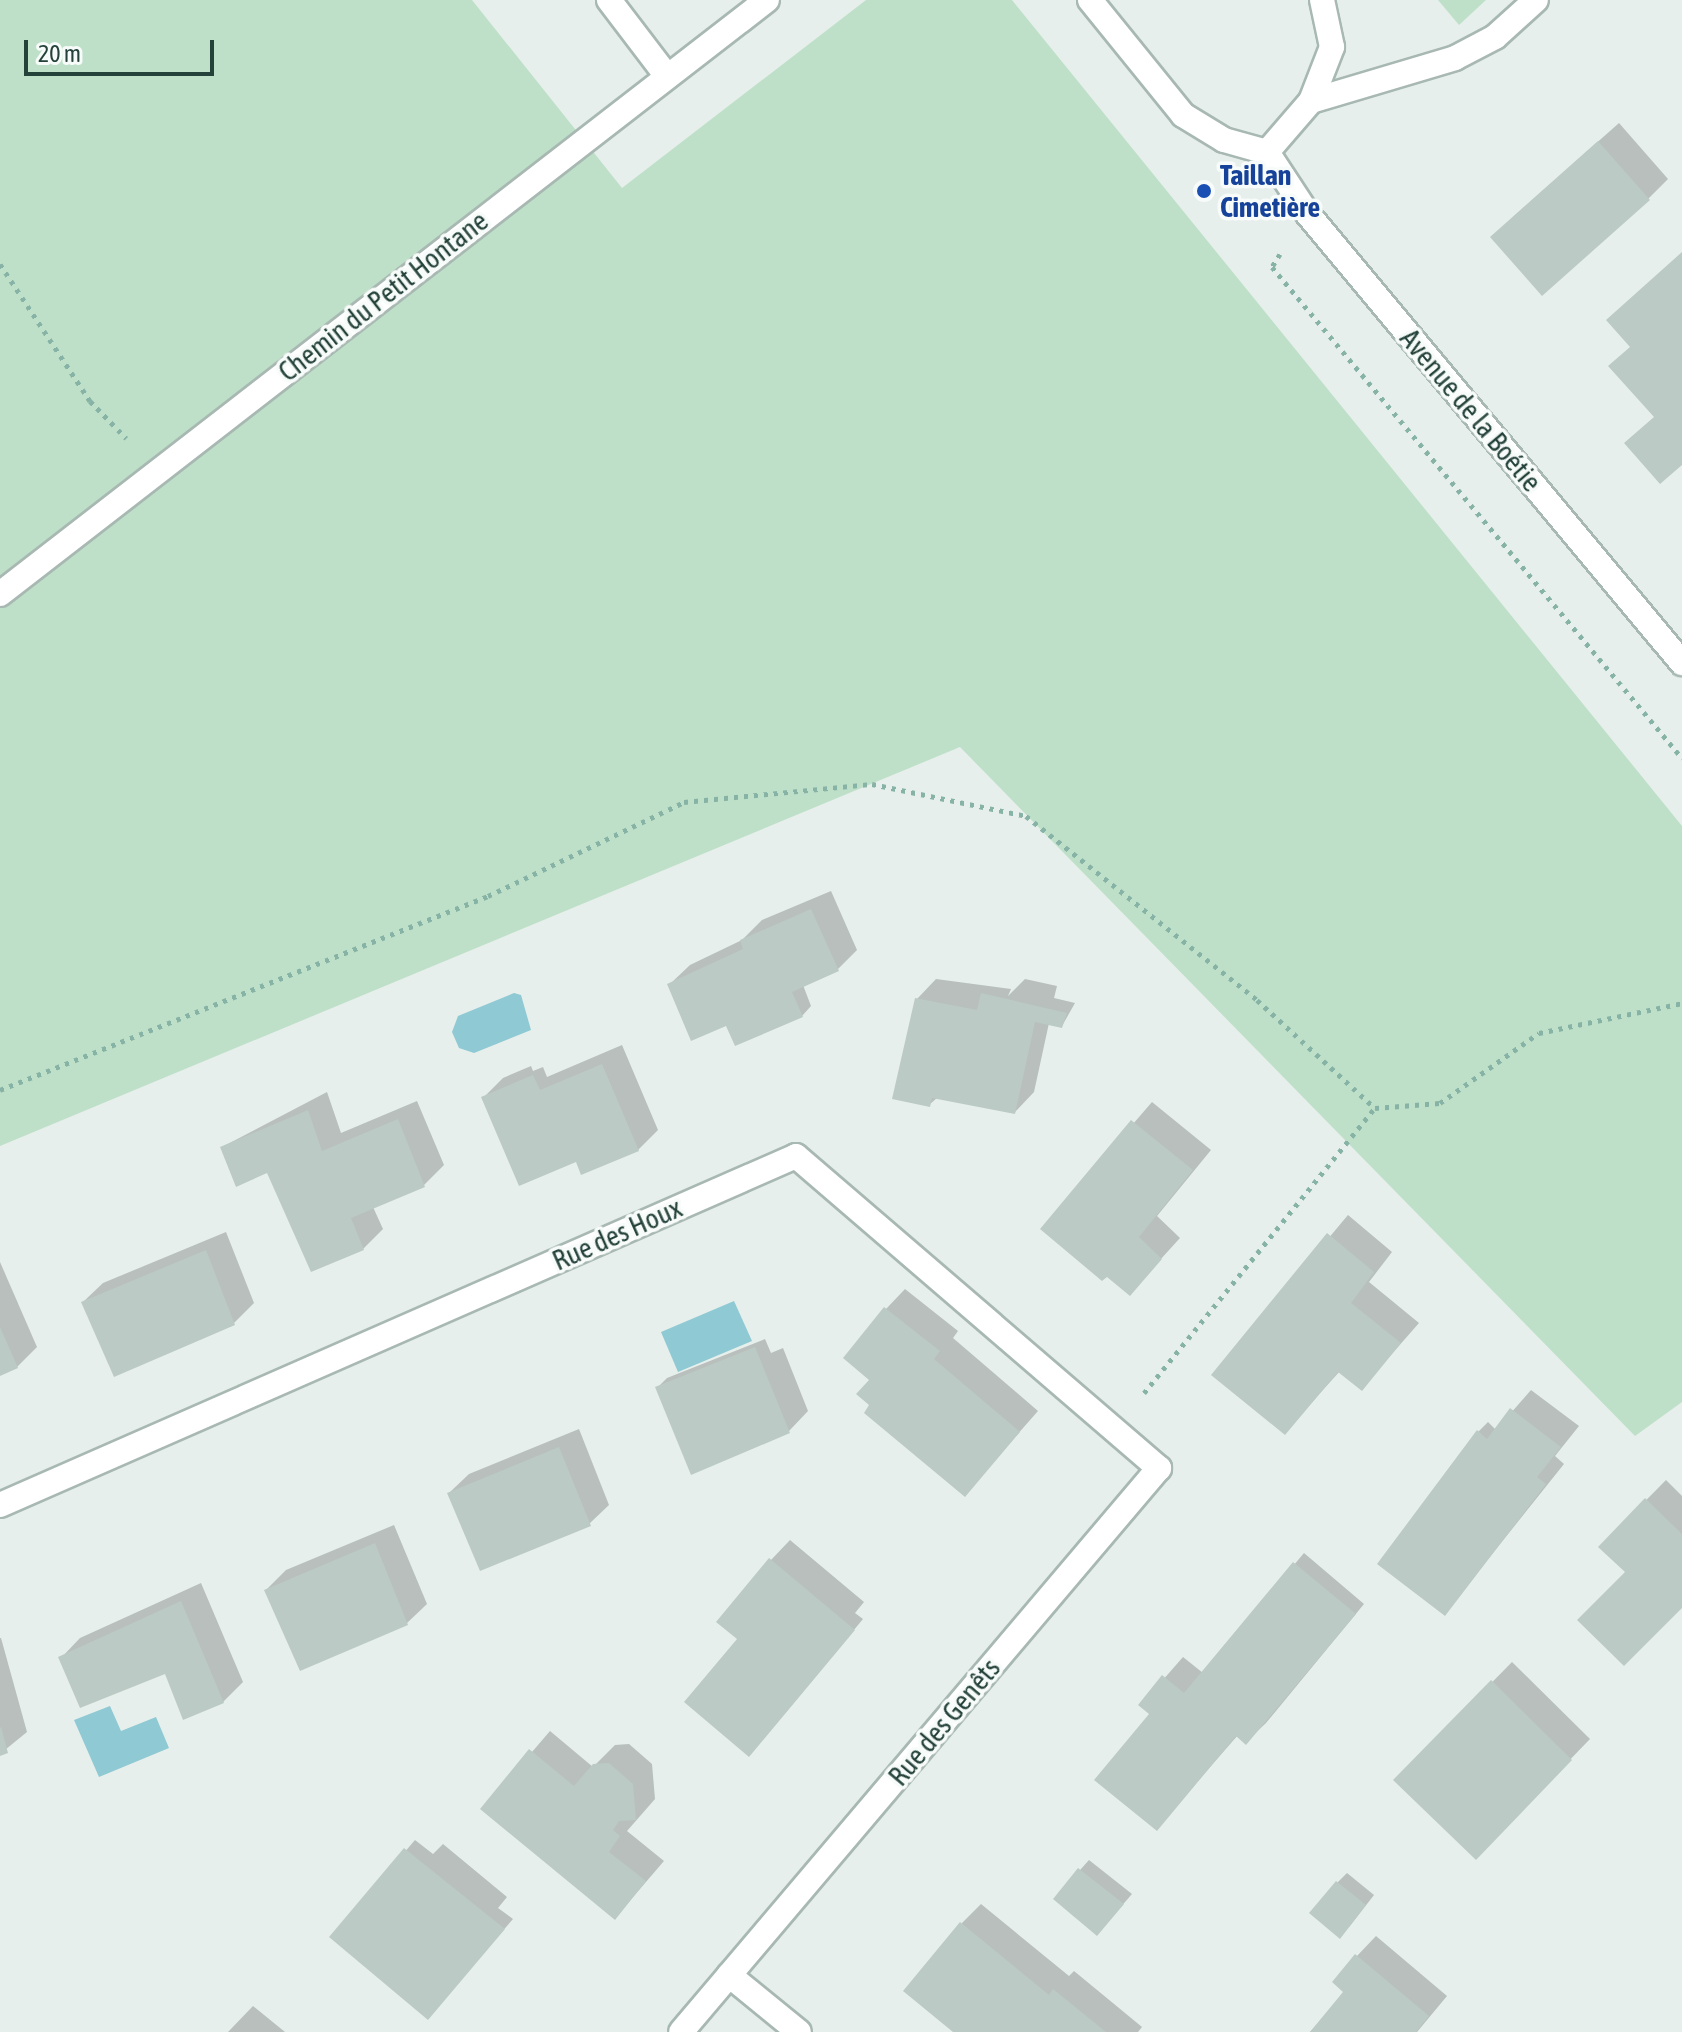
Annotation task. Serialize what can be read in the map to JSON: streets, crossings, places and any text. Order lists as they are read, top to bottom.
{
  "streets": {
    "street": [
      "Chemin du Petit Hontane",
      "Avenue de la Boétie",
      "Rue des Houx",
      "Rue des Genêts"
    ]
  },
  "crossings": [
    ["Rue des Houx", "Rue des Genêts"]
  ],
  "places": ["Taillan Cimetière"],
  "scale_bar": "20 m"
}
